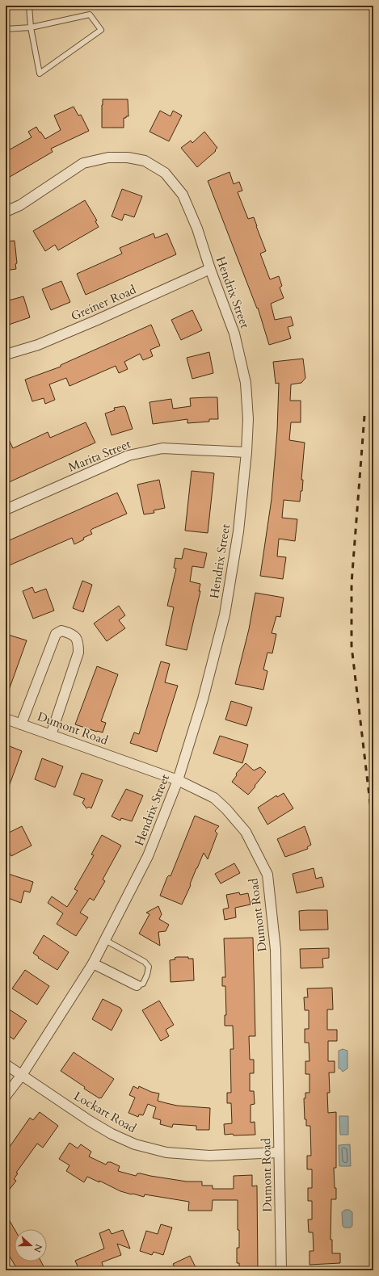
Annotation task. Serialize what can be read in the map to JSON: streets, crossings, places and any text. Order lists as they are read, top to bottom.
{
  "streets": {
    "street": [
      "Hendrix Street",
      "Greiner Road",
      "Marita Street",
      "Dumont Road",
      "Lockart Road"
    ]
  },
  "crossings": [
    ["Hendrix Street", "Greiner Road"],
    ["Hendrix Street", "Marita Street"],
    ["Hendrix Street", "Dumont Road"],
    ["Hendrix Street", "Lockart Road"],
    ["Dumont Road", "Lockart Road"]
  ],
  "north": "right"
}
